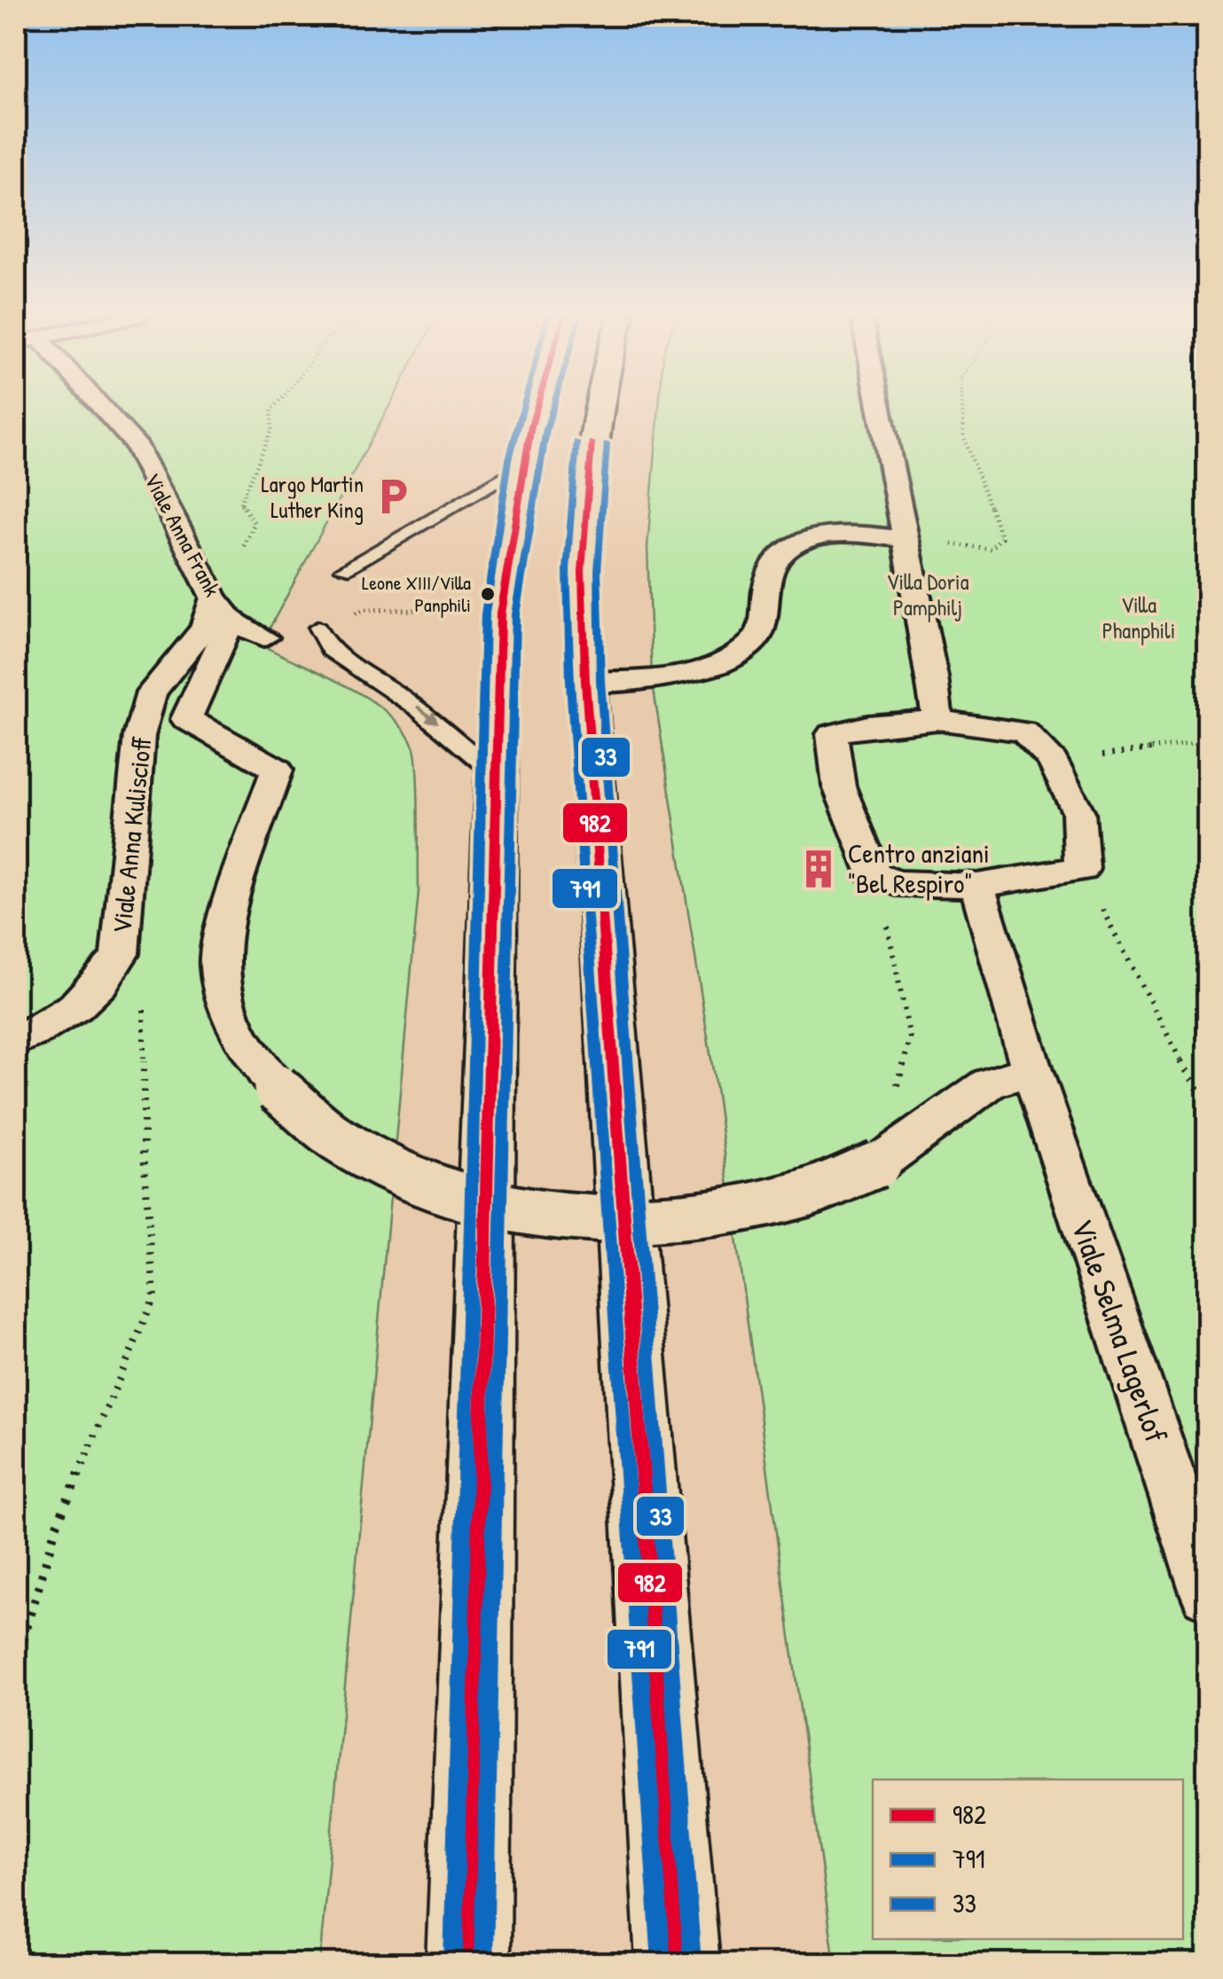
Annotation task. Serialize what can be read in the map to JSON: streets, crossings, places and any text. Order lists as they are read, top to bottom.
{
  "streets": {
    "street": ["Viale Anna Frank", "Viale Anna Kuliscioff", "Viale Selma Lagerlof"]
  },
  "crossings": [
    ["Viale Anna Frank", "Viale Anna Kuliscioff"]
  ],
  "parks": ["Villa Doria Pamphilj", "Villa Phanphili"],
  "places": {
    "parking": ["Largo Martin Luther King"],
    "other": ["Leone XIII/Villa Panphili"],
    "building": ["Centro anziani \"Bel Respiro\""]
  },
  "lines": ["transit line 982", "transit line 791", "transit line 33"],
  "legend": ["982", "791", "33"]
}
